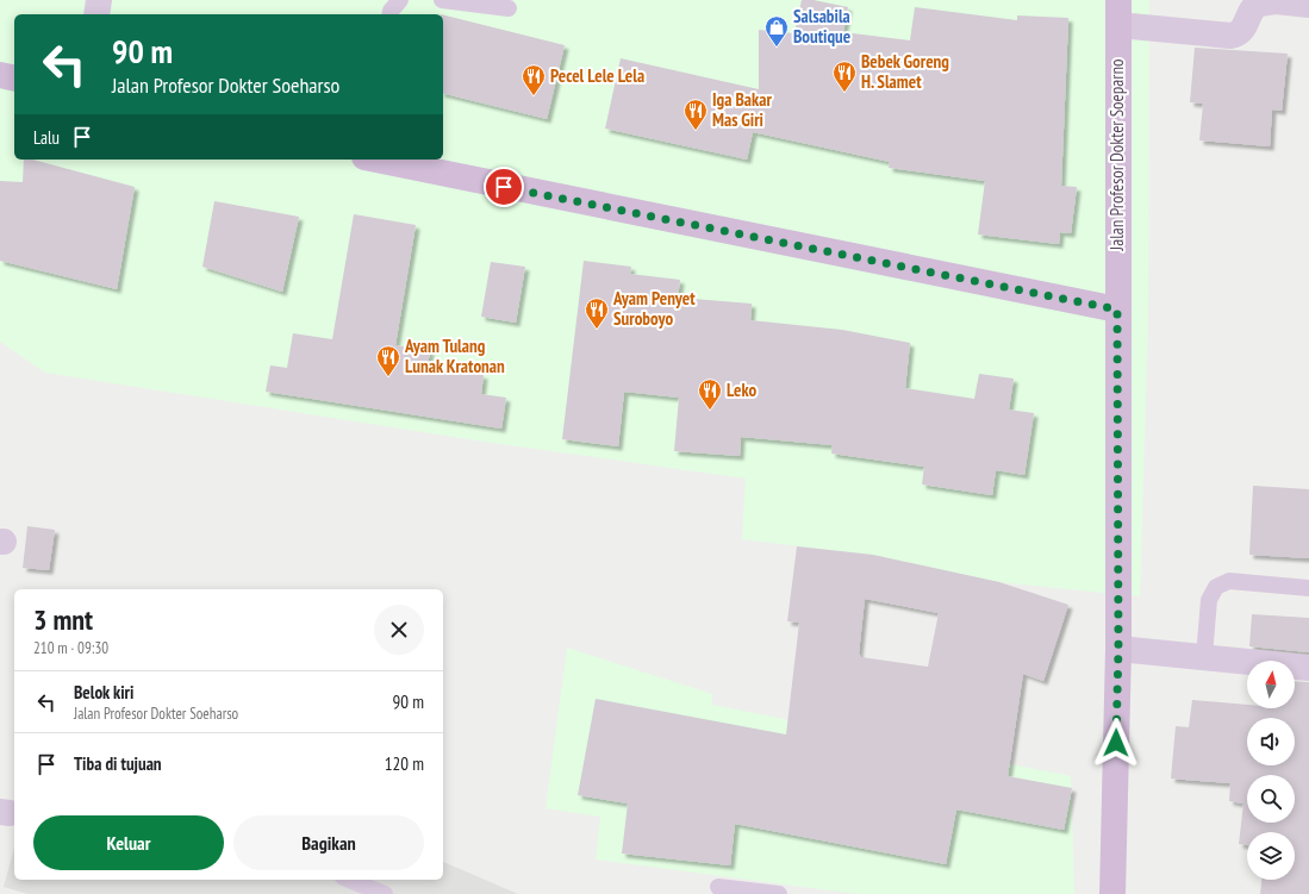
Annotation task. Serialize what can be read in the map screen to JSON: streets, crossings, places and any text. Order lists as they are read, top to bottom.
{
  "streets": {
    "street": ["Jalan Profesor Dokter Soeparno"]
  },
  "places": {
    "shop": ["Salsabila Boutique"],
    "restaurant": [
      "Bebek Goreng H. Slamet",
      "Pecel Lele Lela",
      "Iga Bakar Mas Giri",
      "Ayam Penyet Suroboyo",
      "Ayam Tulang Lunak Kratonan",
      "Leko"
    ]
  },
  "north": "top",
  "page": {
    "turn": ["90 m", "Jalan Profesor Dokter Soeharso"],
    "then": "Lalu",
    "heading": ["3 mnt", "210 m · 09:30"],
    "list": [
      {
        "name": "Belok kiri",
        "note": "Jalan Profesor Dokter Soeharso",
        "value": "90 m"
      },
      {
        "name": "Tiba di tujuan",
        "value": "120 m"
      }
    ],
    "buttons": ["Keluar", "Bagikan"]
  }
}
